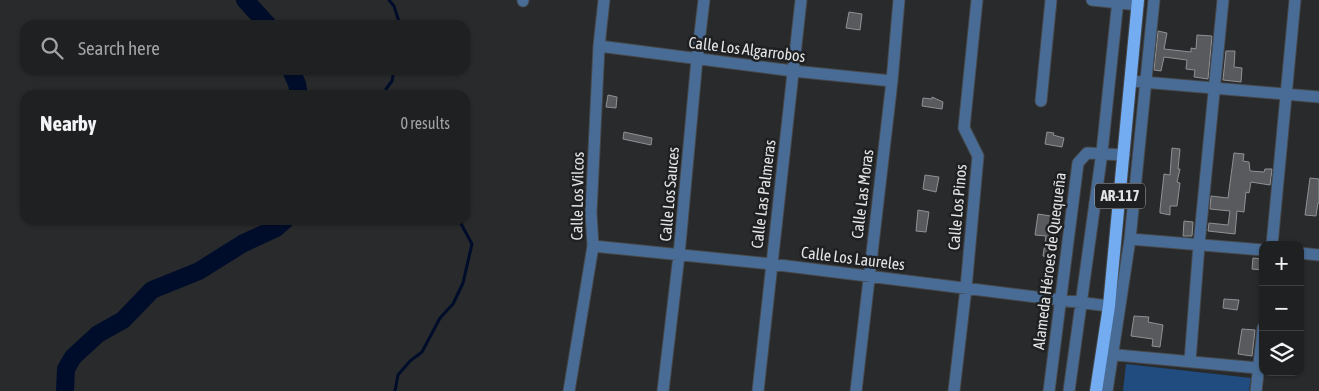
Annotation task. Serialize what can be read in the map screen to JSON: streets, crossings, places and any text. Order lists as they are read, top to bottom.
{
  "streets": {
    "main road": ["AR-117"],
    "street": [
      "Calle Los Algarrobos",
      "Calle Los Sauces",
      "Calle Las Palmeras",
      "Calle Las Moras",
      "Calle Los Vilcos",
      "Calle Los Pinos",
      "Calle Los Laureles",
      "Alameda Héroes de Quequeña"
    ]
  },
  "crossings": [
    ["Calle Los Algarrobos", "Calle Los Sauces"],
    ["Calle Los Algarrobos", "Calle Las Palmeras"],
    ["Calle Los Algarrobos", "Calle Las Moras"],
    ["Calle Los Algarrobos", "Calle Los Vilcos"],
    ["Calle Los Sauces", "Calle Los Laureles"],
    ["Calle Las Palmeras", "Calle Los Laureles"],
    ["Calle Las Moras", "Calle Los Laureles"],
    ["Calle Los Vilcos", "Calle Los Laureles"],
    ["AR-117", "Calle Los Laureles"],
    ["AR-117", "Alameda Héroes de Quequeña"],
    ["Calle Los Pinos", "Calle Los Laureles"],
    ["Calle Los Laureles", "Alameda Héroes de Quequeña"]
  ],
  "page": {
    "search": "Search here",
    "heading": ["Nearby", "0 results"],
    "map_buttons": ["+", "−"]
  }
}
